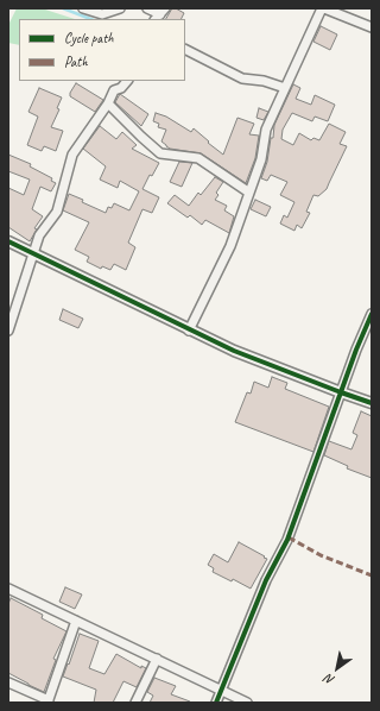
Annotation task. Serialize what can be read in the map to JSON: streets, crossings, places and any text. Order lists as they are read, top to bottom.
{
  "legend": ["Cycle path", "Path"],
  "north": "bottom left"
}
